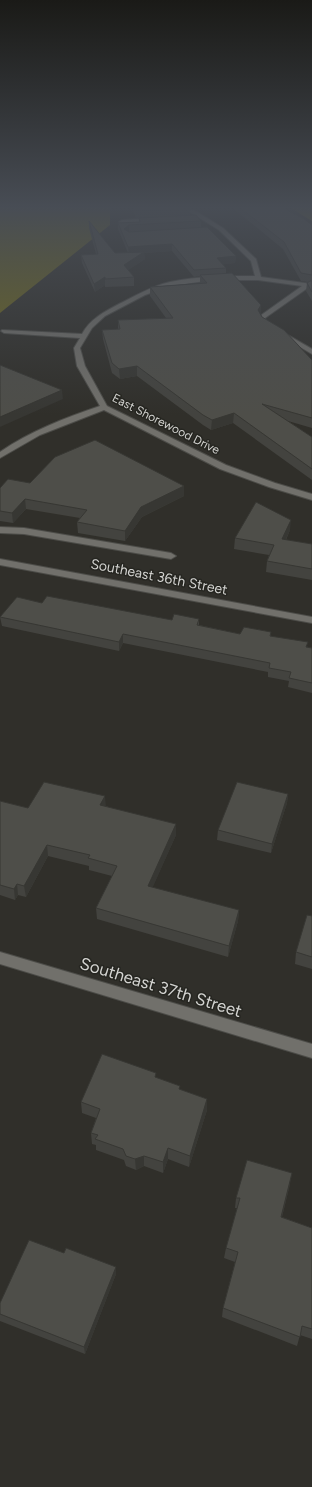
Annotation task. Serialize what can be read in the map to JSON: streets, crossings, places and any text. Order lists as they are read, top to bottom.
{
  "streets": {
    "street": ["East Shorewood Drive", "Southeast 36th Street", "Southeast 37th Street"]
  }
}
